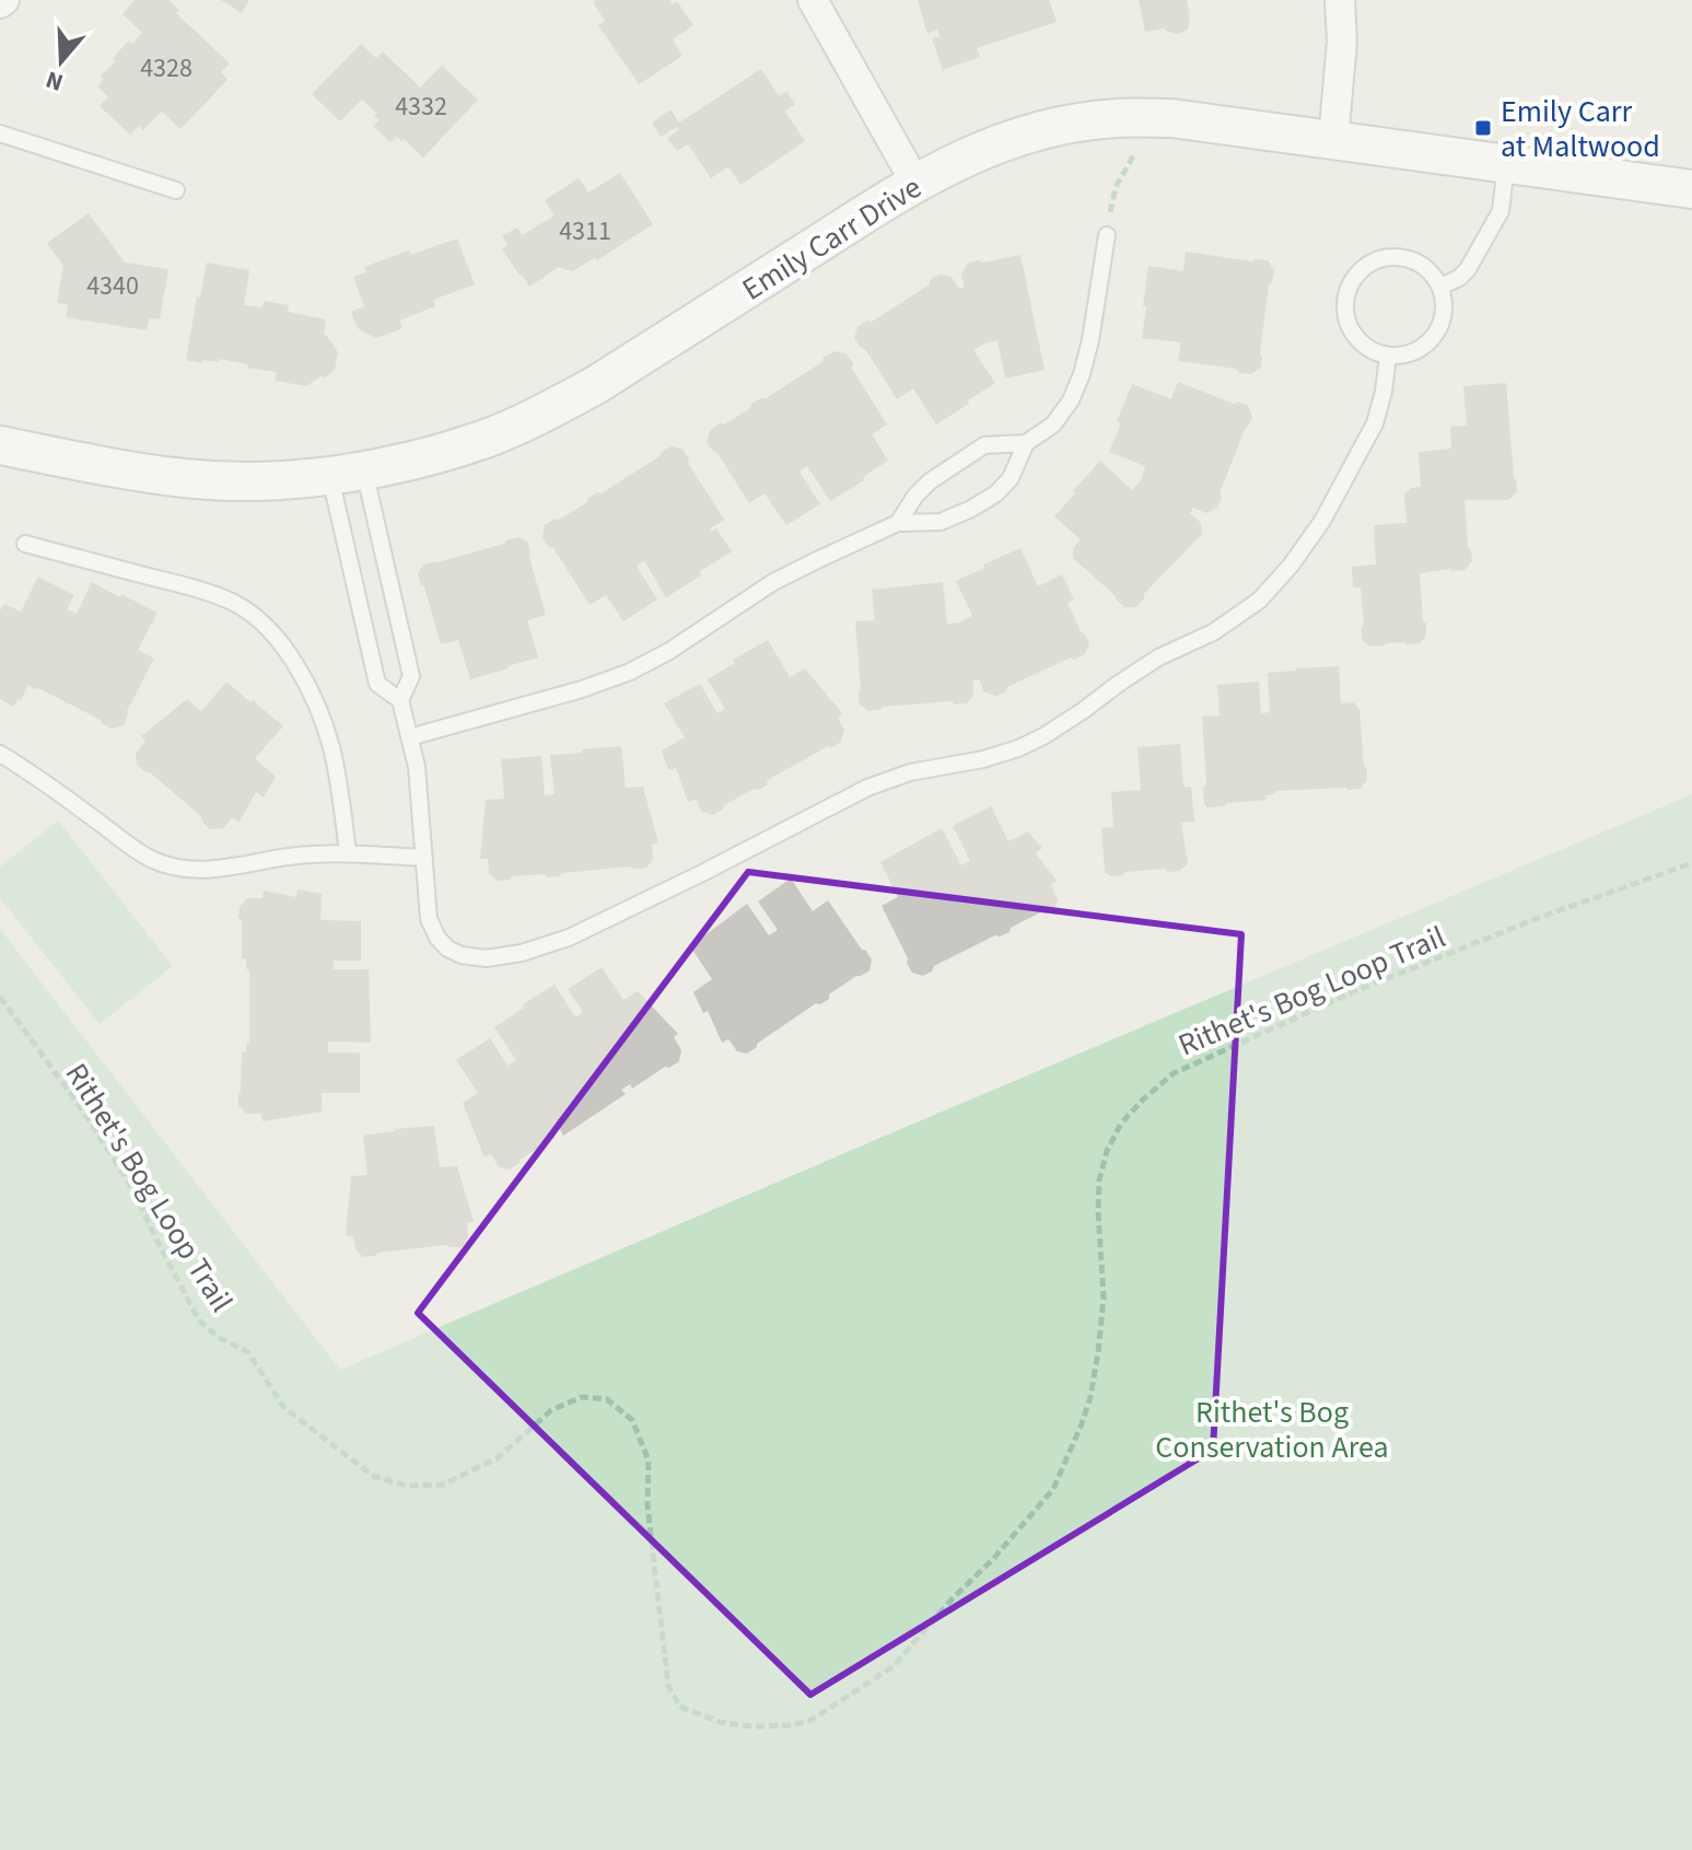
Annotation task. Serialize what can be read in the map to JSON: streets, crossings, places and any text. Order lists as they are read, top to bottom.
{
  "streets": {
    "street": ["Emily Carr Drive"],
    "path": ["Rithet's Bog Loop Trail"]
  },
  "parks": ["Rithet's Bog Conservation Area"],
  "places": {
    "transit": ["Emily Carr at Maltwood"]
  },
  "house_numbers": [
    "4328",
    "4332",
    "4311",
    "4340"
  ],
  "north": "bottom"
}
